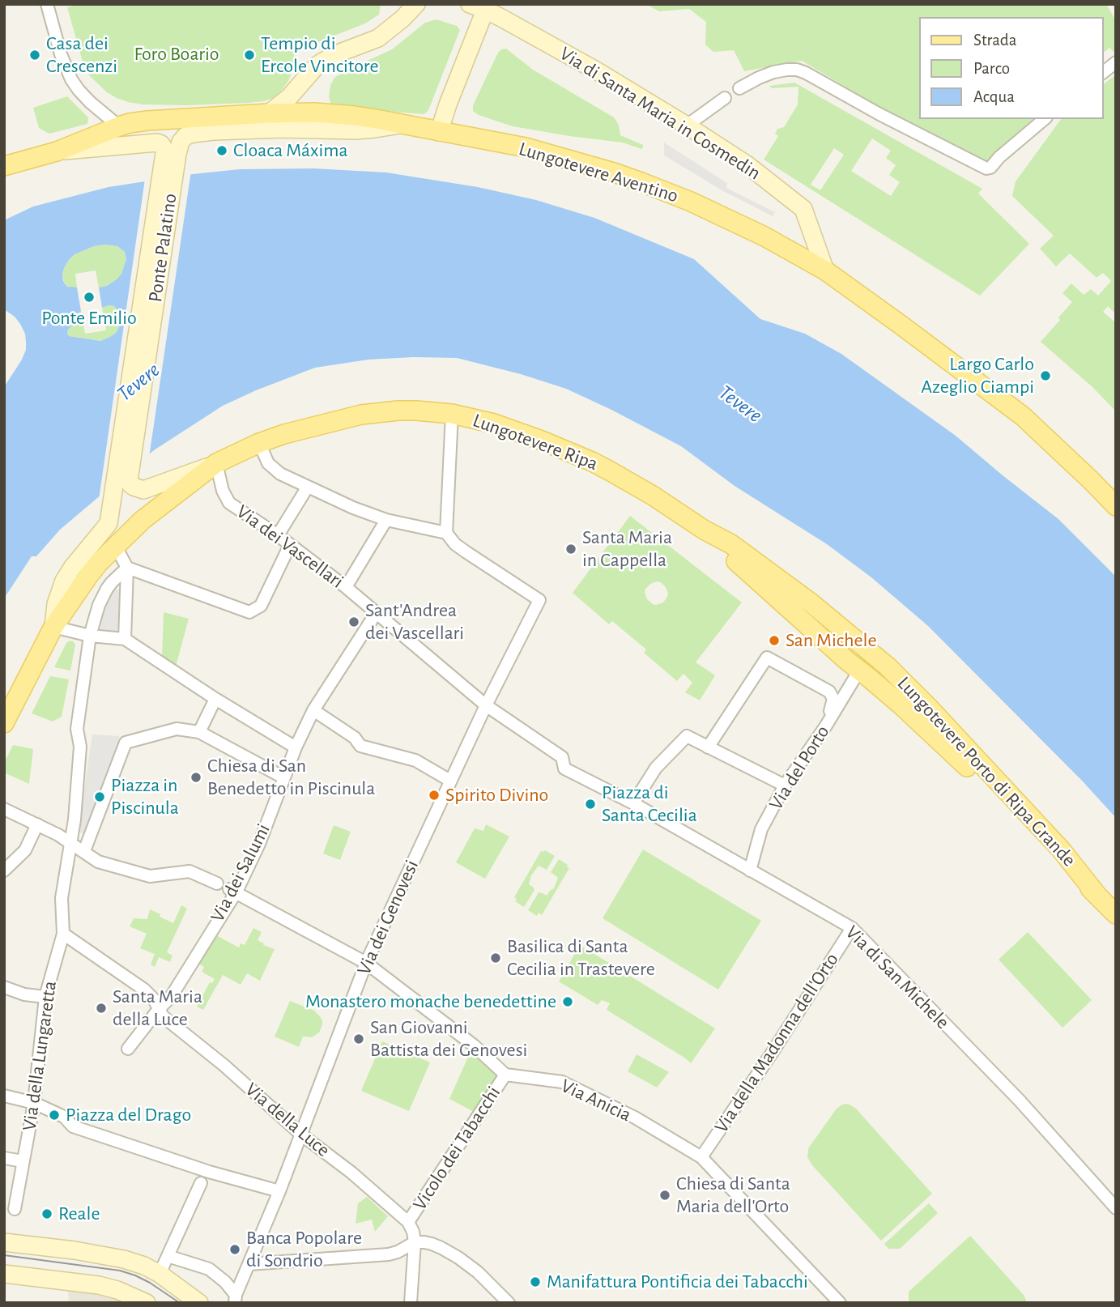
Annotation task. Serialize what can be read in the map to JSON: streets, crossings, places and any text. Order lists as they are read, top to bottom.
{
  "streets": {
    "main road": [
      "Via di Santa Maria in Cosmedin",
      "Lungotevere Aventino",
      "Ponte Palatino",
      "Lungotevere Ripa",
      "Lungotevere Porto di Ripa Grande"
    ],
    "street": [
      "Via dei Vascellari",
      "Via del Porto",
      "Via dei Salumi",
      "Via dei Genovesi",
      "Via di San Michele",
      "Via della Madonna dell'Orto",
      "Via della Lungaretta",
      "Via Anicia",
      "Via della Luce",
      "Vicolo dei Tabacchi"
    ]
  },
  "crossings": [
    ["Via di Santa Maria in Cosmedin", "Lungotevere Aventino"],
    ["Ponte Palatino", "Lungotevere Ripa"],
    ["Ponte Palatino", "Via dei Vascellari"],
    ["Lungotevere Ripa", "Via dei Vascellari"],
    ["Lungotevere Ripa", "Via del Porto"],
    ["Lungotevere Ripa", "Lungotevere Porto di Ripa Grande"],
    ["Via dei Vascellari", "Via dei Salumi"],
    ["Via dei Vascellari", "Via dei Genovesi"],
    ["Via dei Vascellari", "Via di San Michele"],
    ["Via del Porto", "Lungotevere Porto di Ripa Grande"],
    ["Via del Porto", "Via di San Michele"],
    ["Via dei Salumi", "Via della Luce"],
    ["Via dei Genovesi", "Via della Luce"],
    ["Via di San Michele", "Via della Madonna dell'Orto"],
    ["Via della Madonna dell'Orto", "Via Anicia"],
    ["Via della Lungaretta", "Via della Luce"],
    ["Via Anicia", "Vicolo dei Tabacchi"],
    ["Via della Luce", "Vicolo dei Tabacchi"]
  ],
  "water": ["Tevere"],
  "parks": ["Foro Boario"],
  "places": [
    "Casa dei Crescenzi",
    "Tempio di Ercole Vincitore",
    "Cloaca Máxima",
    "Ponte Emilio",
    "Largo Carlo Azeglio Ciampi",
    "Santa Maria in Cappella",
    "Sant'Andrea dei Vascellari",
    "San Michele",
    "Chiesa di San Benedetto in Piscinula",
    "Spirito Divino",
    "Piazza in Piscinula",
    "Piazza di Santa Cecilia",
    "Basilica di Santa Cecilia in Trastevere",
    "Monastero monache benedettine",
    "Santa Maria della Luce",
    "San Giovanni Battista dei Genovesi",
    "Piazza del Drago",
    "Chiesa di Santa Maria dell'Orto",
    "Reale",
    "Banca Popolare di Sondrio",
    "Manifattura Pontificia dei Tabacchi"
  ],
  "legend": ["Strada", "Parco", "Acqua"]
}
